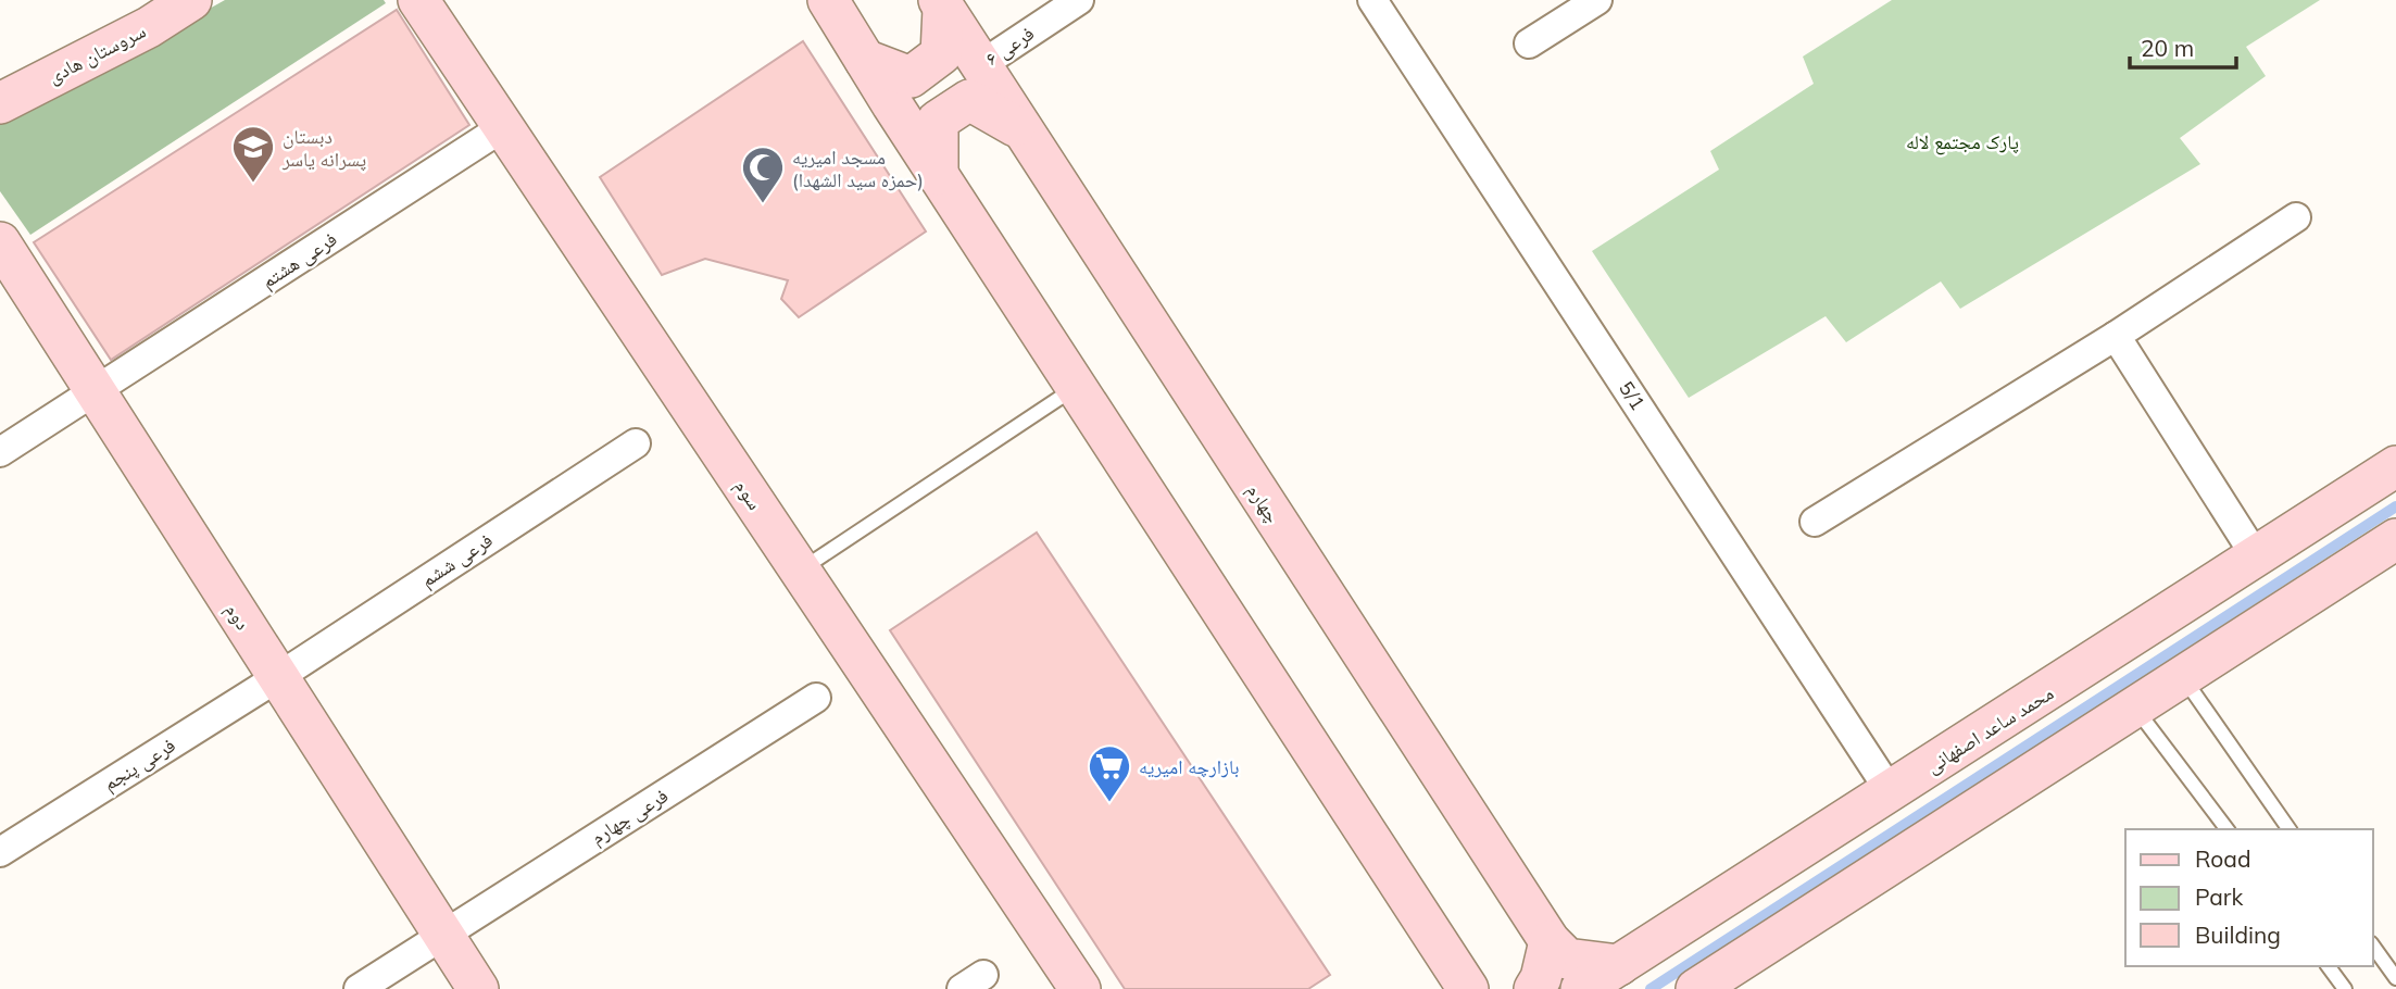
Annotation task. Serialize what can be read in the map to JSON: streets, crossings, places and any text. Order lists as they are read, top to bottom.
{
  "streets": {
    "street": [
      "فرعی ۶",
      "سروستان هادی",
      "فرعی هشتم",
      "5/1",
      "سوم",
      "چهارم",
      "فرعی ششم",
      "دوم",
      "محمد ساعد اصفهانی",
      "فرعی پنجم",
      "فرعی چهارم"
    ]
  },
  "crossings": [
    ["فرعی ۶", "چهارم"],
    ["فرعی هشتم", "سوم"],
    ["فرعی هشتم", "دوم"],
    ["5/1", "محمد ساعد اصفهانی"],
    ["چهارم", "محمد ساعد اصفهانی"],
    ["فرعی ششم", "دوم"],
    ["فرعی ششم", "فرعی پنجم"],
    ["دوم", "فرعی پنجم"],
    ["دوم", "فرعی چهارم"]
  ],
  "parks": ["پارک مجتمع لاله"],
  "places": {
    "school or university": ["دبستان پسرانه یاسر"],
    "mosque": ["مسجد امیریه (حمزه سید الشهدا)"],
    "supermarket": ["بازارچه امیریه"]
  },
  "legend": ["Road", "Park", "Building"],
  "scale_bar": "20 m"
}
